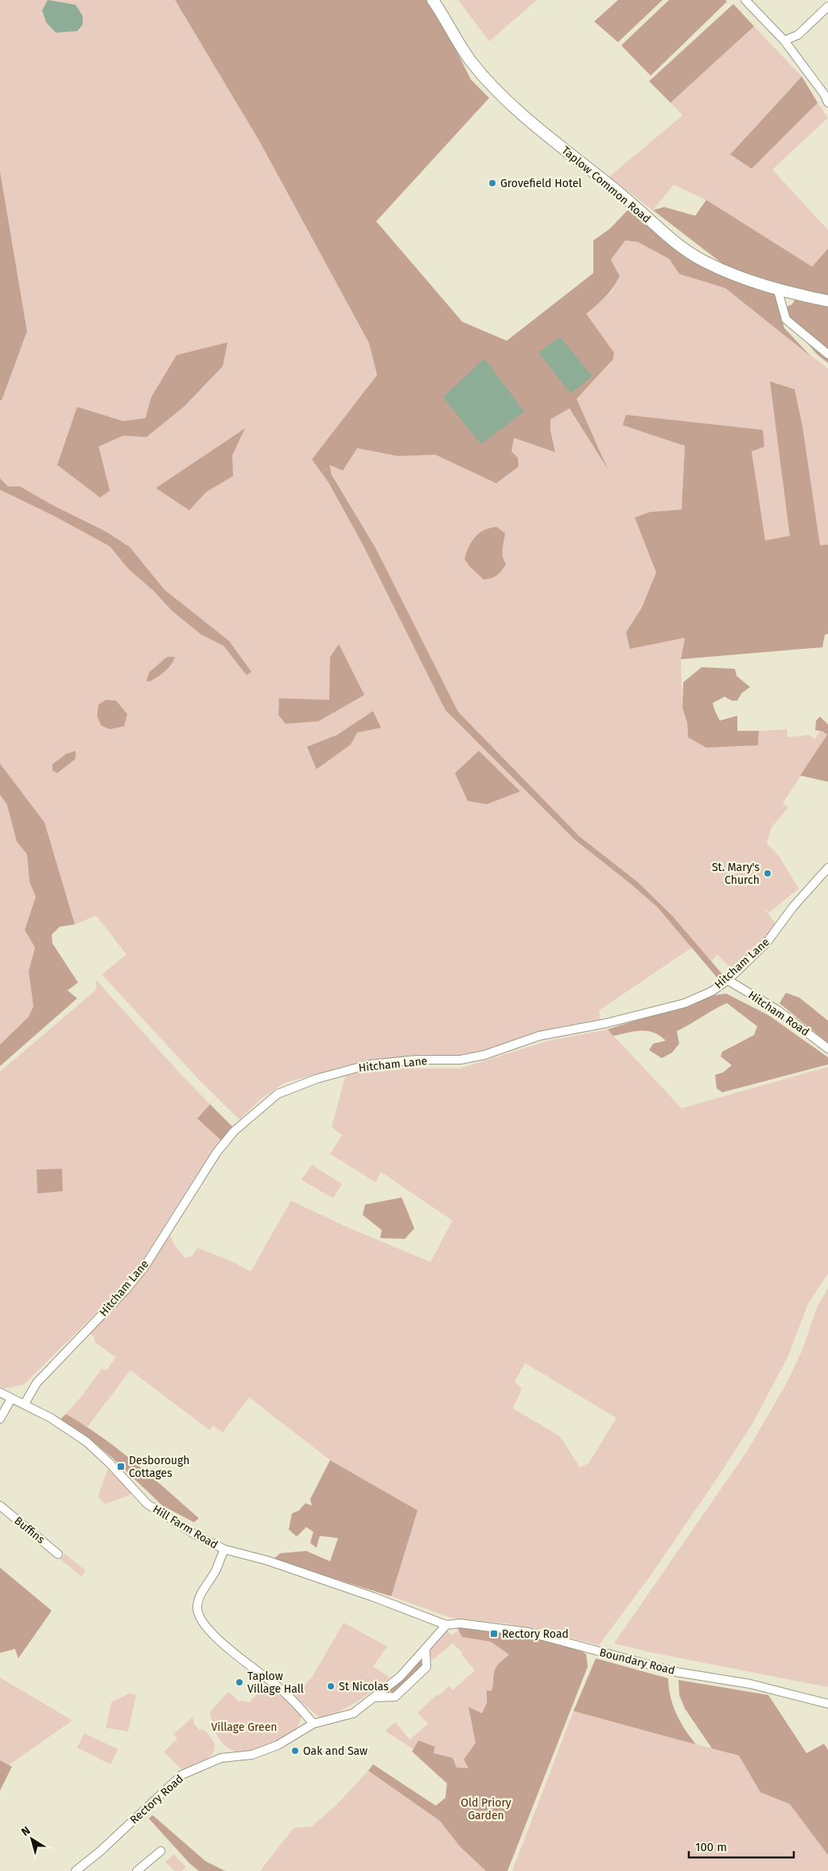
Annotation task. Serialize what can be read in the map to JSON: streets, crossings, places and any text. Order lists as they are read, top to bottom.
{
  "streets": {
    "street": [
      "Taplow Common Road",
      "Hitcham Lane",
      "Hitcham Road",
      "Hill Farm Road",
      "Buffins",
      "Boundary Road",
      "Rectory Road"
    ]
  },
  "crossings": [
    ["Hitcham Lane", "Hitcham Road"],
    ["Hitcham Lane", "Hill Farm Road"],
    ["Hill Farm Road", "Boundary Road"],
    ["Hill Farm Road", "Rectory Road"],
    ["Boundary Road", "Rectory Road"]
  ],
  "parks": ["Village Green", "Old Priory Garden"],
  "places": {
    "other": [
      "Grovefield Hotel",
      "St. Mary's Church",
      "Taplow Village Hall",
      "St Nicolas",
      "Oak and Saw"
    ],
    "transit": ["Desborough Cottages", "Rectory Road"]
  },
  "scale_bar": "100 m",
  "north": "top left"
}
